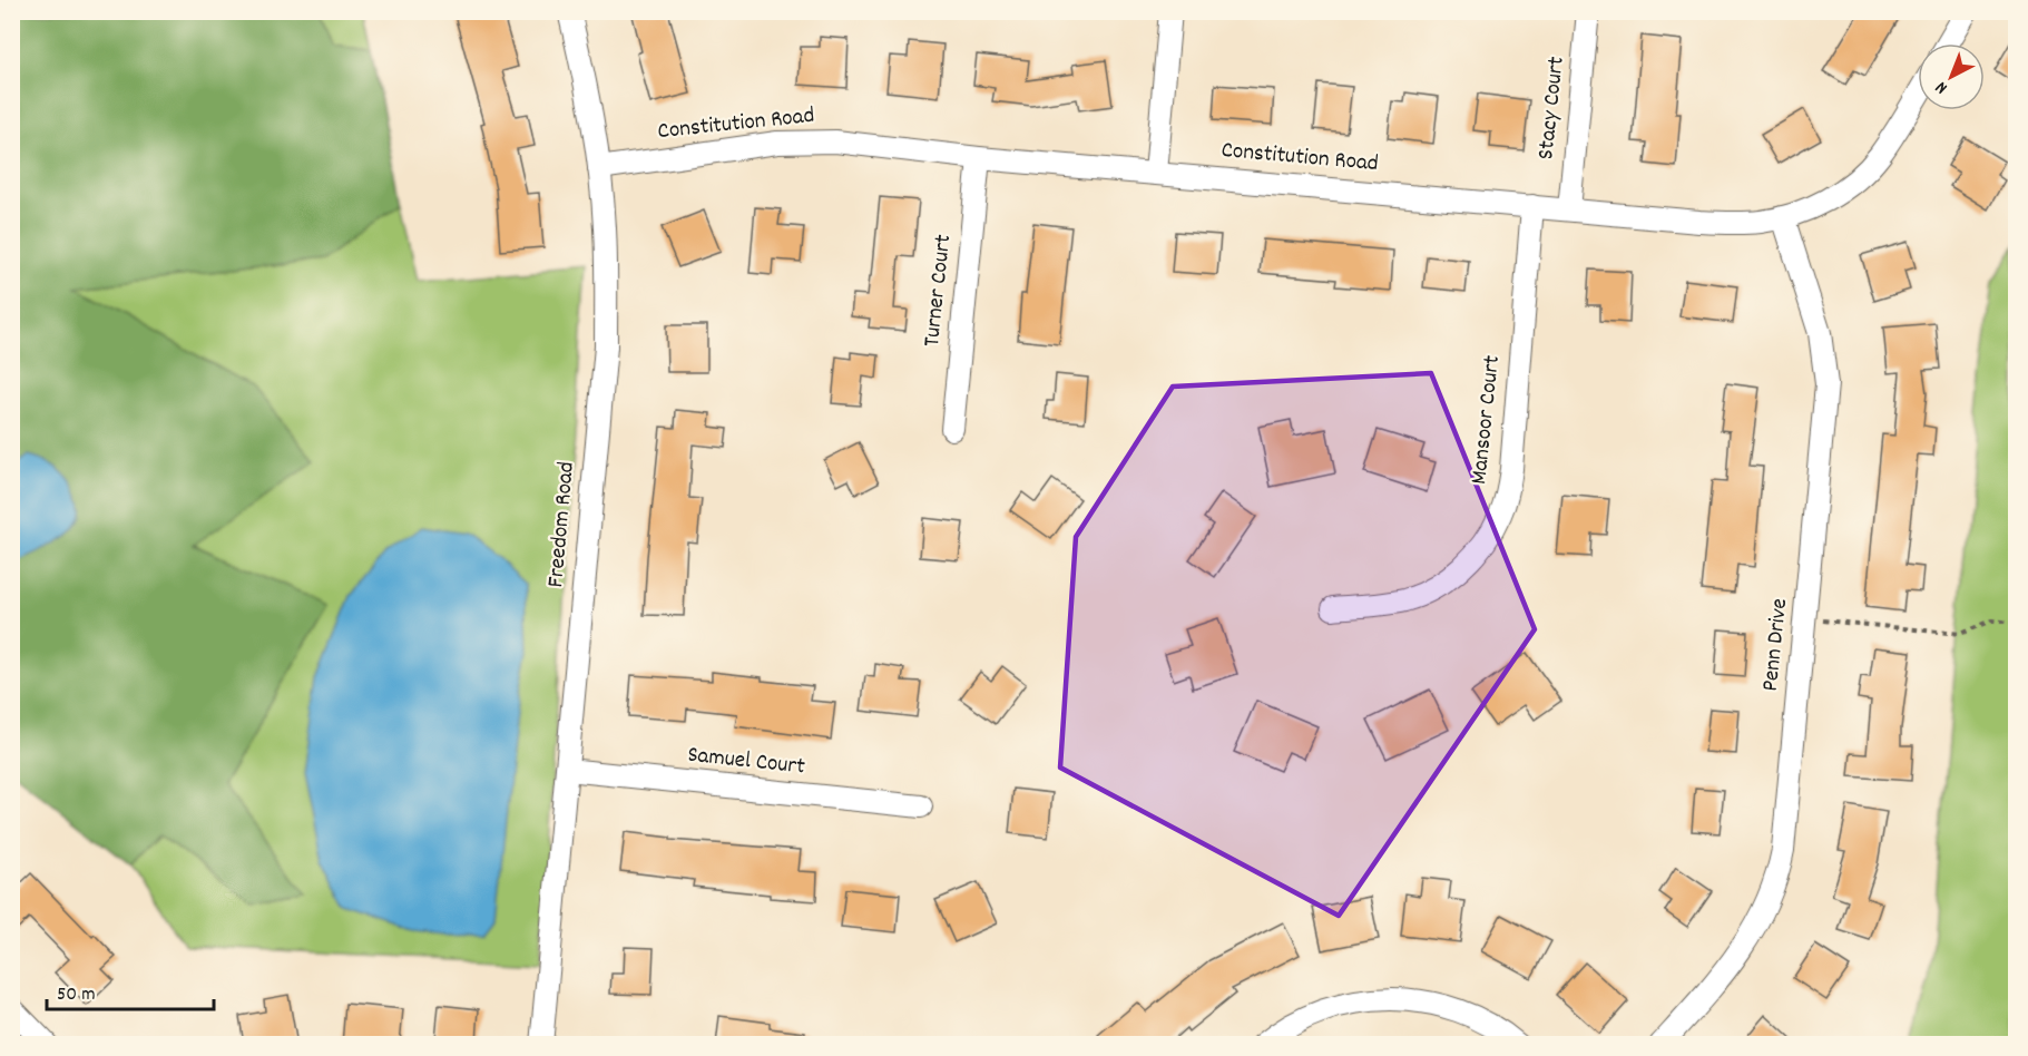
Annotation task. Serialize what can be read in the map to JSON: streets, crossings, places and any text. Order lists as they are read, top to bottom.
{
  "streets": {
    "street": [
      "Stacy Court",
      "Constitution Road",
      "Turner Court",
      "Mansoor Court",
      "Freedom Road",
      "Penn Drive",
      "Samuel Court"
    ]
  },
  "crossings": [
    ["Stacy Court", "Constitution Road"],
    ["Constitution Road", "Turner Court"],
    ["Constitution Road", "Mansoor Court"],
    ["Constitution Road", "Freedom Road"],
    ["Constitution Road", "Penn Drive"],
    ["Freedom Road", "Samuel Court"]
  ],
  "scale_bar": "50 m",
  "north": "bottom left"
}
